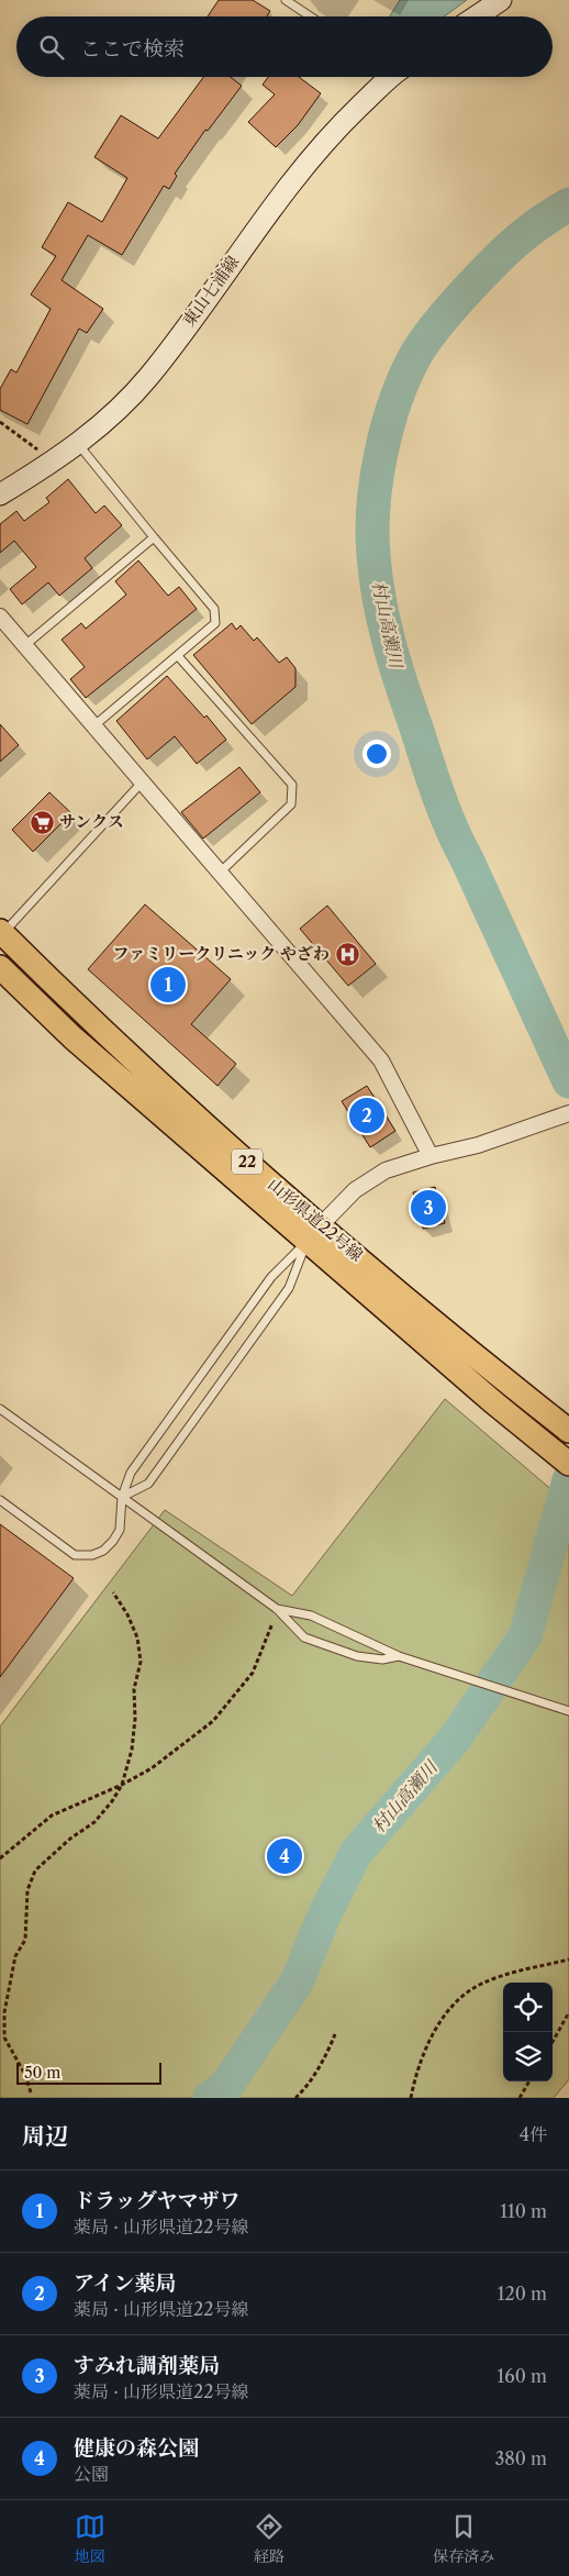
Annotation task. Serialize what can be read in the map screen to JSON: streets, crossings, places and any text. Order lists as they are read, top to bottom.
{
  "streets": {
    "main road": ["東山七浦線", "22", "山形県道22号線"]
  },
  "water": ["村山高瀬川"],
  "places": {
    "supermarket": ["サンクス"],
    "hospital": ["ファミリークリニック やざわ"]
  },
  "scale_bar": "50 m",
  "page": {
    "search": "ここで検索",
    "pins": [
      "1",
      "2",
      "3",
      "4"
    ],
    "scale": "50 m",
    "heading": ["周辺", "4件"],
    "list": [
      {
        "mark": "1",
        "name": "ドラッグヤマザワ",
        "note": "薬局 · 山形県道22号線",
        "value": "110 m"
      },
      {
        "mark": "2",
        "name": "アイン薬局",
        "note": "薬局 · 山形県道22号線",
        "value": "120 m"
      },
      {
        "mark": "3",
        "name": "すみれ調剤薬局",
        "note": "薬局 · 山形県道22号線",
        "value": "160 m"
      },
      {
        "mark": "4",
        "name": "健康の森公園",
        "note": "公園",
        "value": "380 m"
      }
    ],
    "nav": ["地図", "経路", "保存済み"]
  }
}
